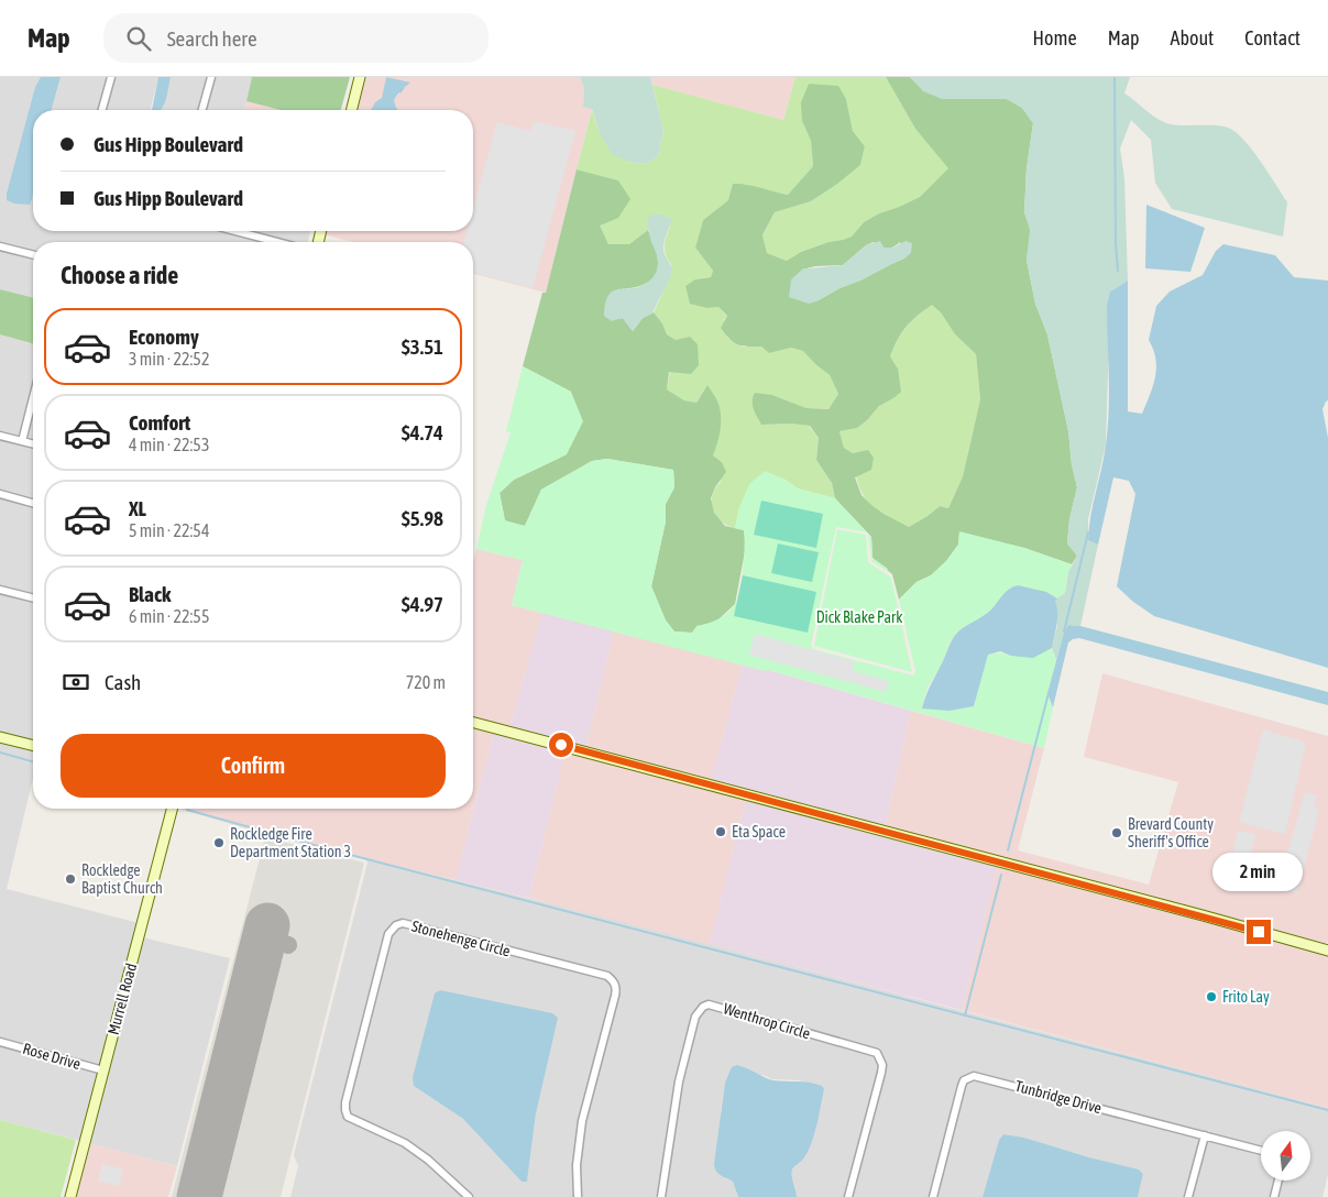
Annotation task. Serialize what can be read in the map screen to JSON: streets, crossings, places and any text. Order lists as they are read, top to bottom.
{
  "streets": {
    "street": [
      "Stonehenge Circle",
      "Murrell Road",
      "Wenthrop Circle",
      "Rose Drive",
      "Tunbridge Drive"
    ]
  },
  "crossings": [
    ["Murrell Road", "Rose Drive"]
  ],
  "parks": ["Dick Blake Park"],
  "places": [
    "Eta Space",
    "Brevard County Sheriff's Office",
    "Rockledge Fire Department Station 3",
    "Rockledge Baptist Church",
    "Frito Lay"
  ],
  "north": "top",
  "page": {
    "header": "Map",
    "search": "Search here",
    "nav": [
      "Home",
      "Map",
      "About",
      "Contact"
    ],
    "banner": ["Gus Hipp Boulevard", "Gus Hipp Boulevard"],
    "heading": "Choose a ride",
    "list": [
      {
        "name": "Economy",
        "note": "3 min · 22:52",
        "value": "$3.51"
      },
      {
        "name": "Comfort",
        "note": "4 min · 22:53",
        "value": "$4.74"
      },
      {
        "name": "XL",
        "note": "5 min · 22:54",
        "value": "$5.98"
      },
      {
        "name": "Black",
        "note": "6 min · 22:55",
        "value": "$4.97"
      }
    ],
    "pay": ["Cash", "720 m"],
    "buttons": "Confirm",
    "bubble": "2 min"
  }
}
